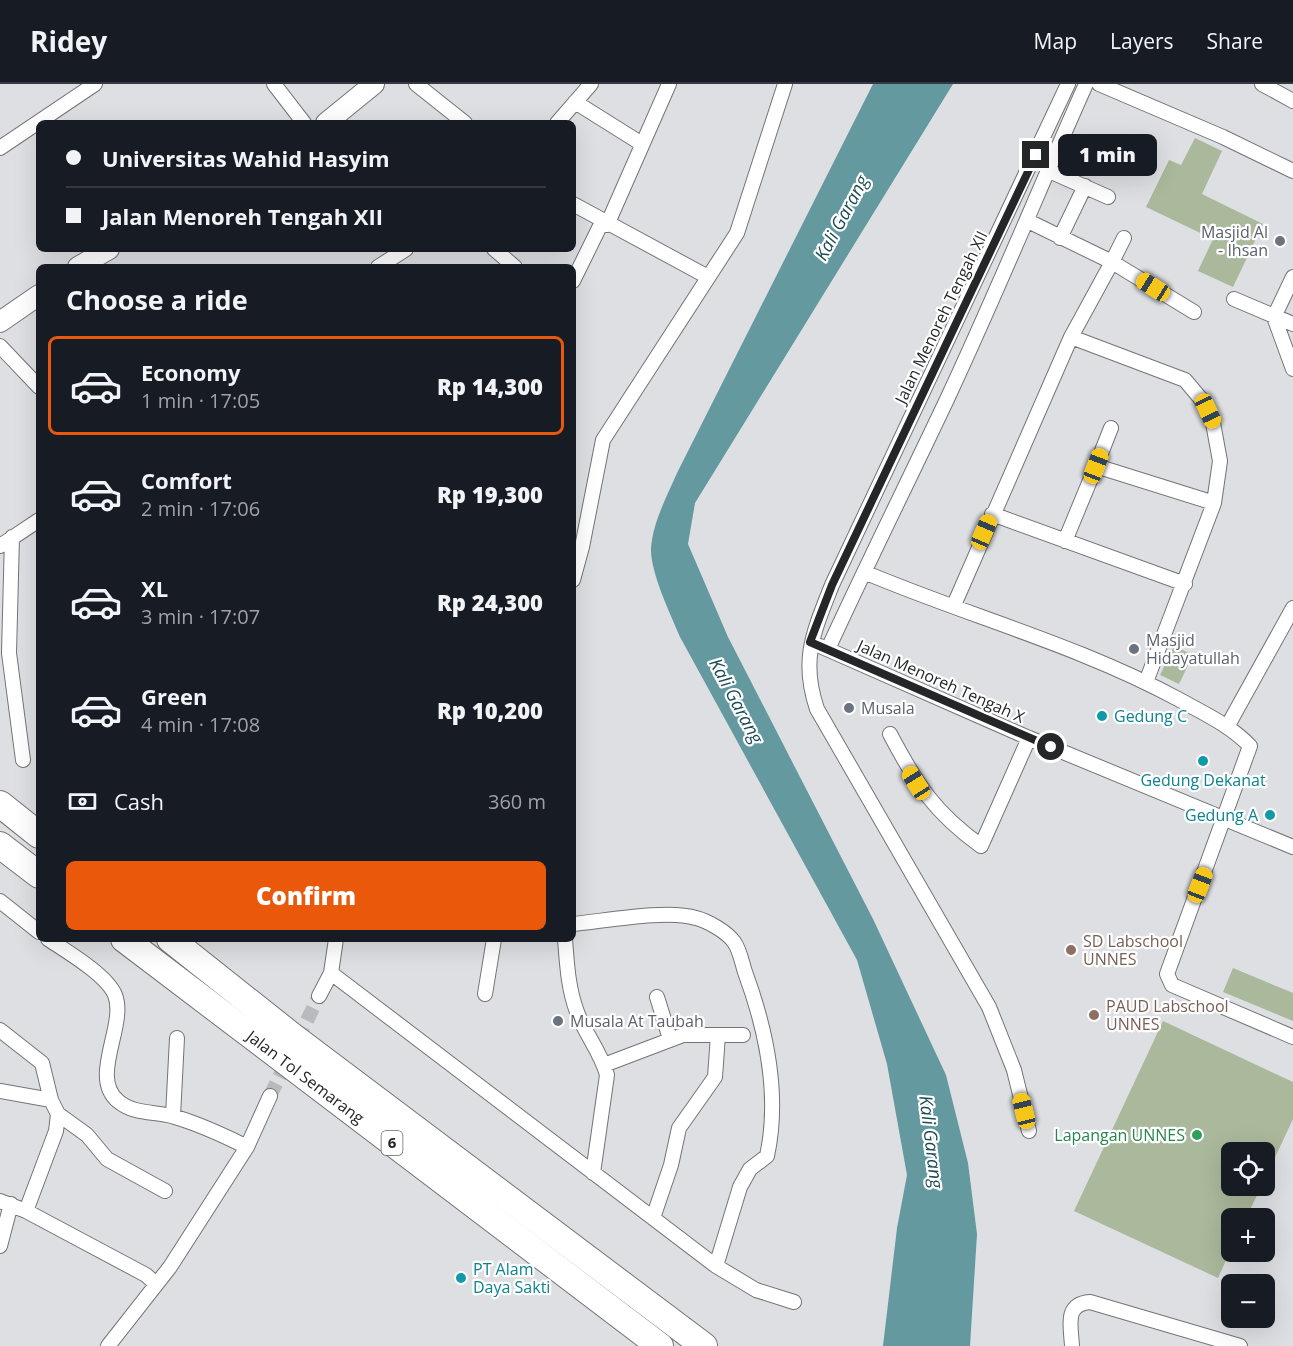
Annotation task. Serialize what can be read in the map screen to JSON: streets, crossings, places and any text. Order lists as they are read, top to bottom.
{
  "streets": {
    "highway": ["Jalan Tol Semarang", "6"],
    "street": ["Jalan Menoreh Tengah XII", "Jalan Menoreh Tengah X"]
  },
  "crossings": [
    ["Jalan Menoreh Tengah XII", "Jalan Menoreh Tengah X"]
  ],
  "water": ["Kali Garang"],
  "places": [
    "Masjid Al - Ihsan",
    "Masjid Hidayatullah",
    "Musala",
    "Gedung C",
    "Gedung Dekanat",
    "Gedung A",
    "SD Labschool UNNES",
    "PAUD Labschool UNNES",
    "Musala At Taubah",
    "Lapangan UNNES",
    "PT Alam Daya Sakti"
  ],
  "page": {
    "header": "Ridey",
    "nav": ["Map", "Layers", "Share"],
    "banner": ["Universitas Wahid Hasyim", "Jalan Menoreh Tengah XII"],
    "bubble": "1 min",
    "heading": "Choose a ride",
    "list": [
      {
        "name": "Economy",
        "note": "1 min · 17:05",
        "value": "Rp 14,300"
      },
      {
        "name": "Comfort",
        "note": "2 min · 17:06",
        "value": "Rp 19,300"
      },
      {
        "name": "XL",
        "note": "3 min · 17:07",
        "value": "Rp 24,300"
      },
      {
        "name": "Green",
        "note": "4 min · 17:08",
        "value": "Rp 10,200"
      }
    ],
    "pay": ["Cash", "360 m"],
    "buttons": "Confirm",
    "map_buttons": ["+", "−"]
  }
}
